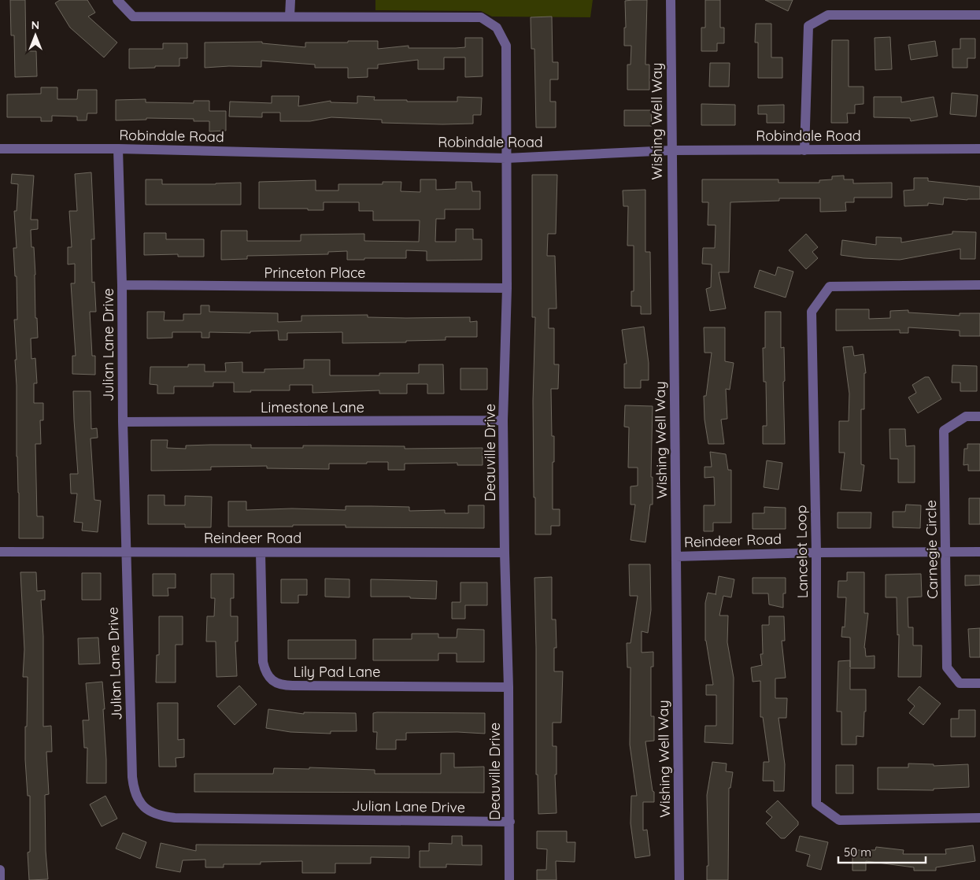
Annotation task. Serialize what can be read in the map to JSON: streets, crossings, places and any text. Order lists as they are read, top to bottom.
{
  "streets": {
    "street": [
      "Wishing Well Way",
      "Robindale Road",
      "Princeton Place",
      "Julian Lane Drive",
      "Limestone Lane",
      "Deauville Drive",
      "Reindeer Road",
      "Carnegie Circle",
      "Lancelot Loop",
      "Lily Pad Lane"
    ]
  },
  "crossings": [
    ["Wishing Well Way", "Robindale Road"],
    ["Wishing Well Way", "Reindeer Road"],
    ["Robindale Road", "Julian Lane Drive"],
    ["Robindale Road", "Deauville Drive"],
    ["Princeton Place", "Julian Lane Drive"],
    ["Princeton Place", "Deauville Drive"],
    ["Julian Lane Drive", "Limestone Lane"],
    ["Julian Lane Drive", "Deauville Drive"],
    ["Julian Lane Drive", "Reindeer Road"],
    ["Limestone Lane", "Deauville Drive"],
    ["Deauville Drive", "Reindeer Road"],
    ["Deauville Drive", "Lily Pad Lane"],
    ["Reindeer Road", "Carnegie Circle"],
    ["Reindeer Road", "Lancelot Loop"],
    ["Reindeer Road", "Lily Pad Lane"]
  ],
  "scale_bar": "50 m",
  "north": "top"
}
